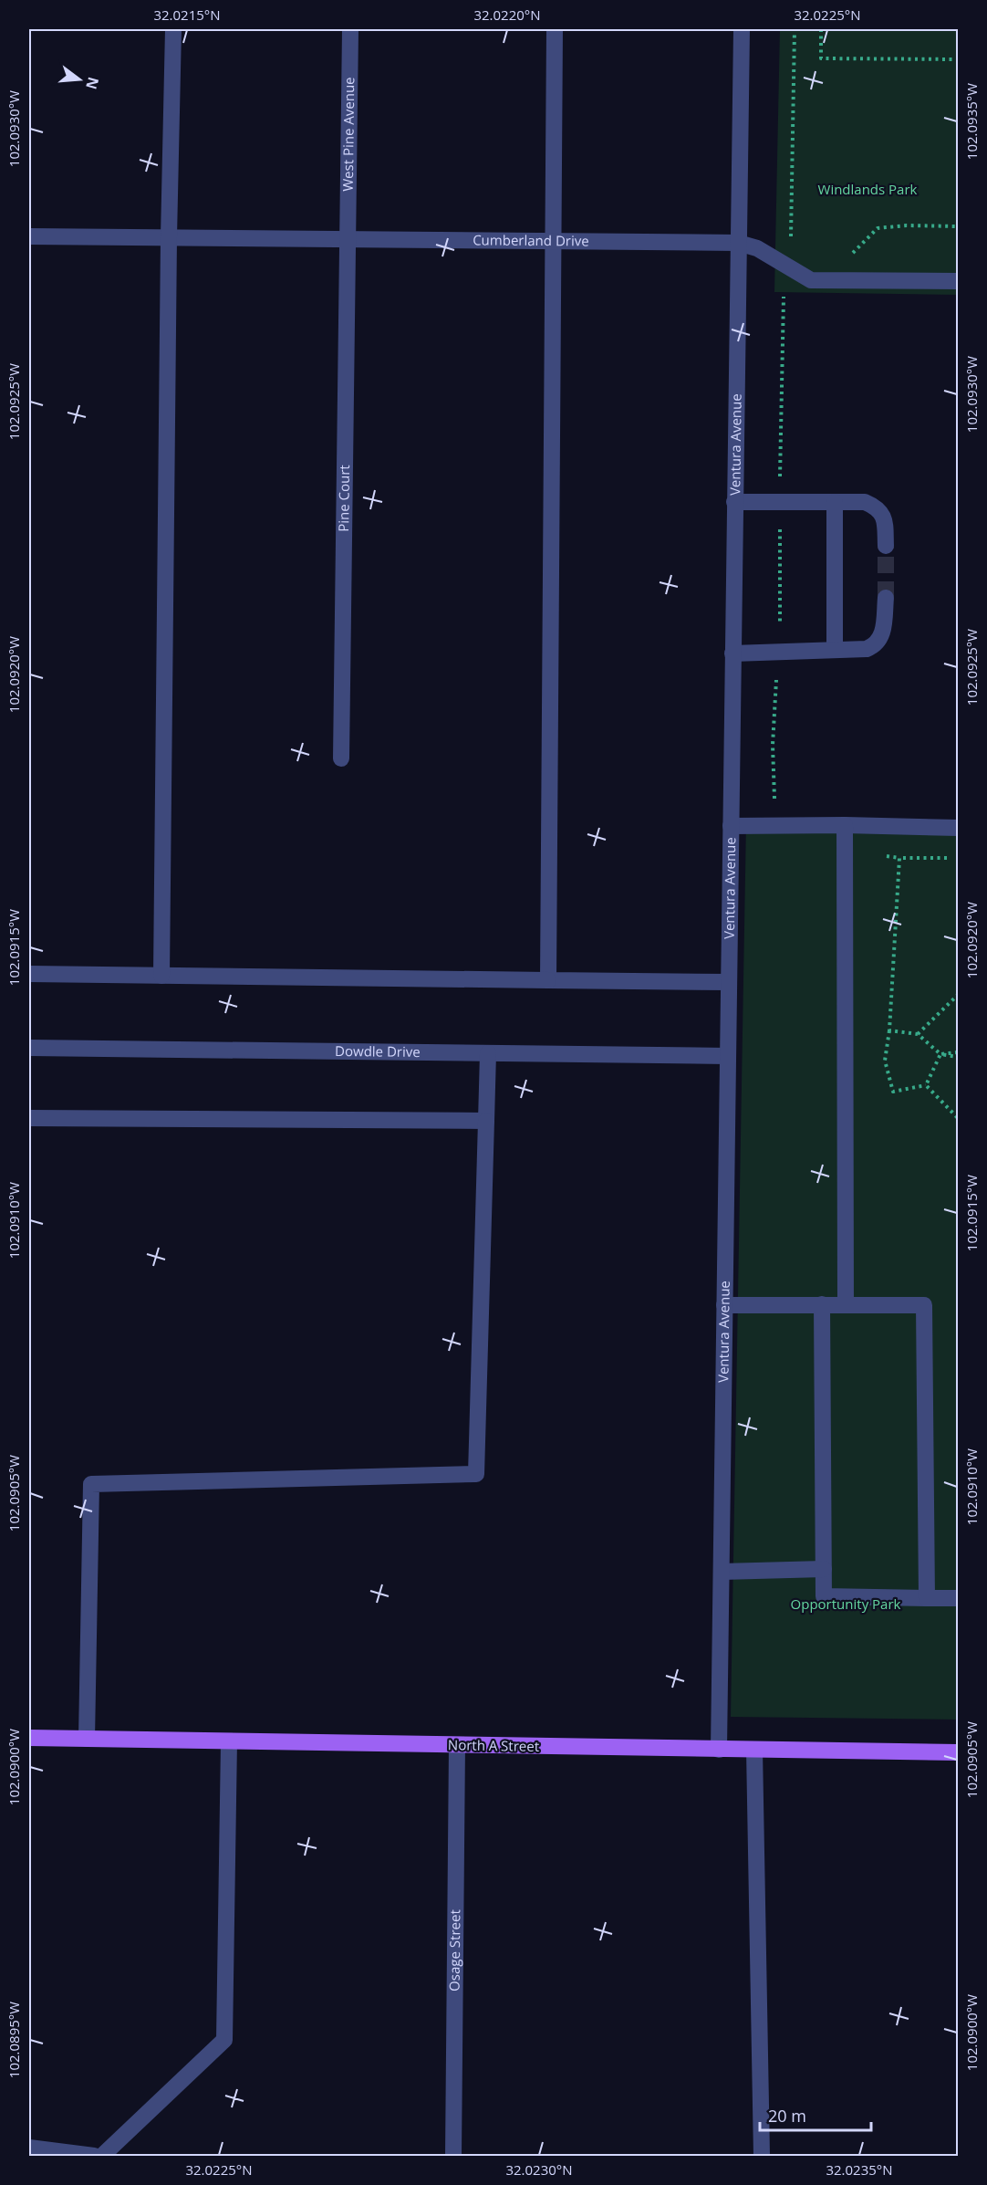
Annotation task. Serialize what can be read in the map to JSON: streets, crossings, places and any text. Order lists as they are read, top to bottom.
{
  "streets": {
    "main road": ["North A Street"],
    "street": [
      "West Pine Avenue",
      "Cumberland Drive",
      "Ventura Avenue",
      "Pine Court",
      "Dowdle Drive",
      "Osage Street"
    ]
  },
  "crossings": [
    ["West Pine Avenue", "Cumberland Drive"],
    ["West Pine Avenue", "Pine Court"],
    ["Cumberland Drive", "Ventura Avenue"],
    ["Cumberland Drive", "Pine Court"],
    ["Ventura Avenue", "Dowdle Drive"],
    ["Ventura Avenue", "North A Street"],
    ["North A Street", "Osage Street"]
  ],
  "parks": ["Windlands Park", "Opportunity Park"],
  "scale_bar": "20 m",
  "north": "right",
  "coordinates": [
    "32.0215°N",
    "32.0220°N",
    "32.0225°N",
    "102.0935°W",
    "102.0930°W",
    "102.0925°W",
    "102.0920°W",
    "102.0915°W",
    "102.0910°W",
    "102.0905°W",
    "102.0900°W",
    "102.0895°W",
    "32.0230°N",
    "32.0235°N"
  ]
}
